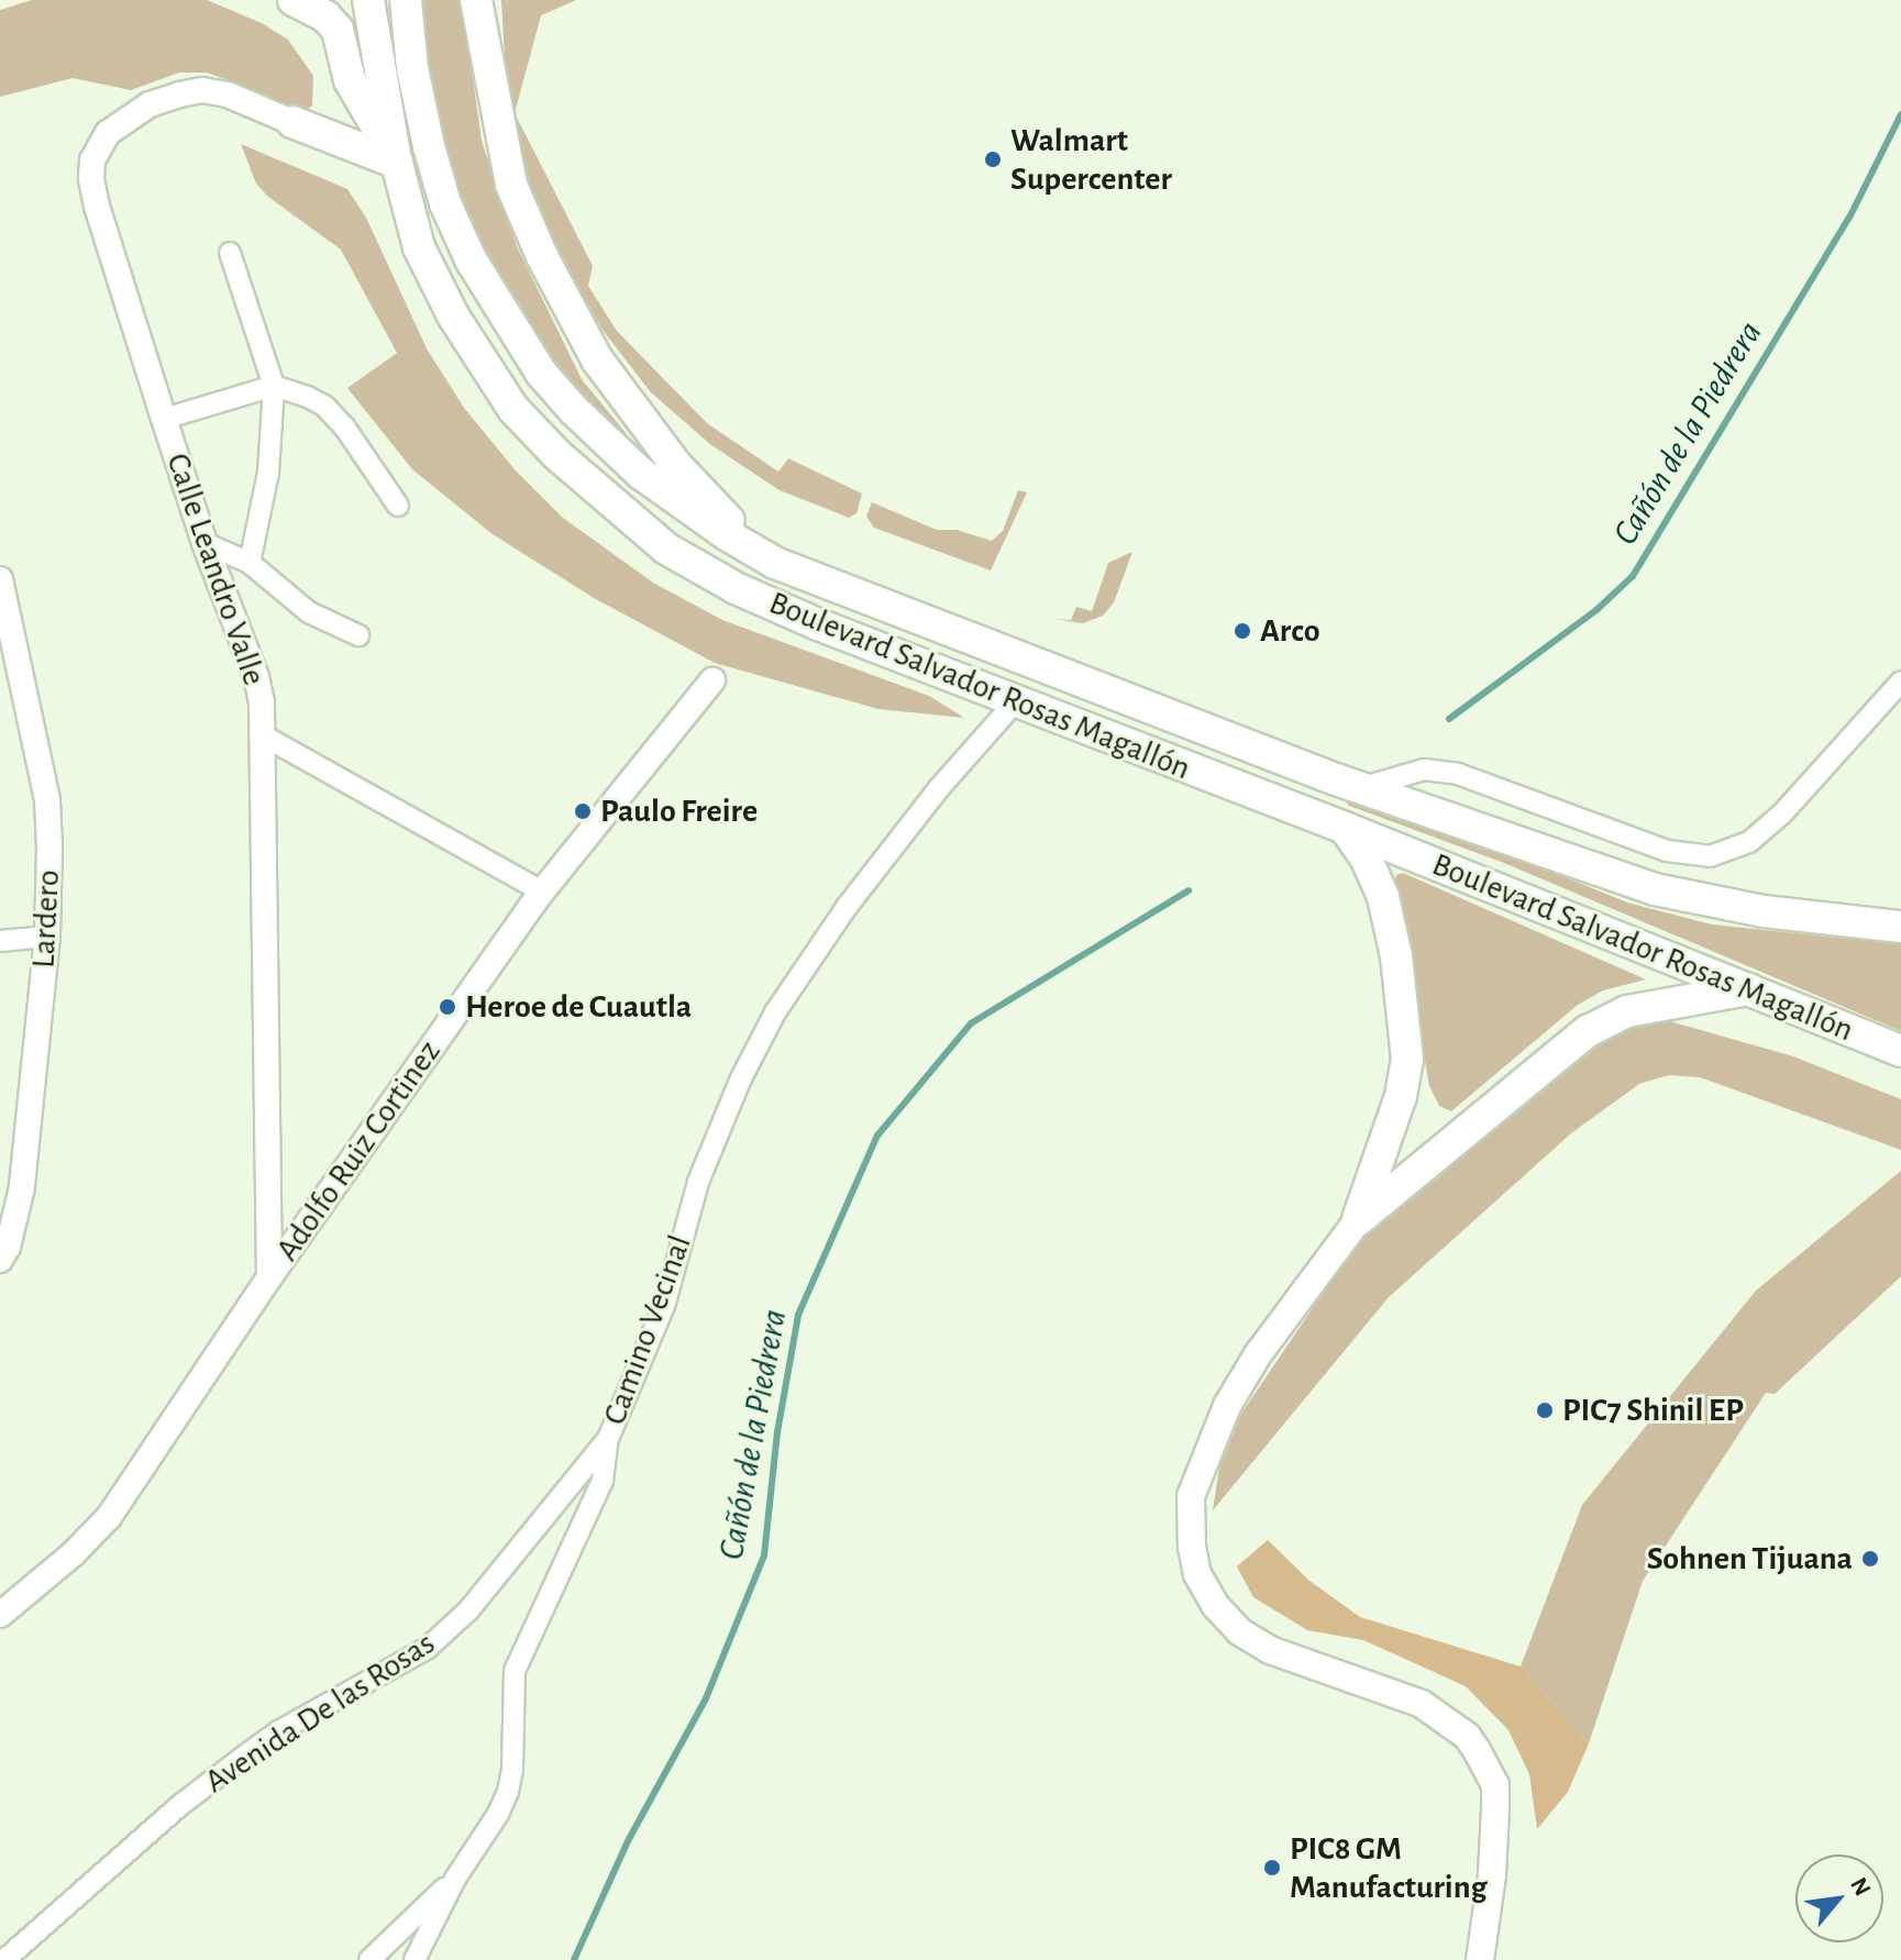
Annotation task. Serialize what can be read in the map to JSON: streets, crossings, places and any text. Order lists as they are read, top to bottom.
{
  "streets": {
    "highway": ["Boulevard Salvador Rosas Magallón"],
    "street": [
      "Calle Leandro Valle",
      "Lardero",
      "Adolfo Ruiz Cortinez",
      "Camino Vecinal",
      "Avenida De las Rosas"
    ]
  },
  "crossings": [
    ["Calle Leandro Valle", "Adolfo Ruiz Cortinez"],
    ["Boulevard Salvador Rosas Magallón", "Camino Vecinal"],
    ["Camino Vecinal", "Avenida De las Rosas"]
  ],
  "water": ["Cañón de la Piedrera"],
  "places": [
    "Walmart Supercenter",
    "Arco",
    "Paulo Freire",
    "Heroe de Cuautla",
    "PIC7 Shinil EP",
    "Sohnen Tijuana",
    "PIC8 GM Manufacturing"
  ],
  "north": "top right"
}
